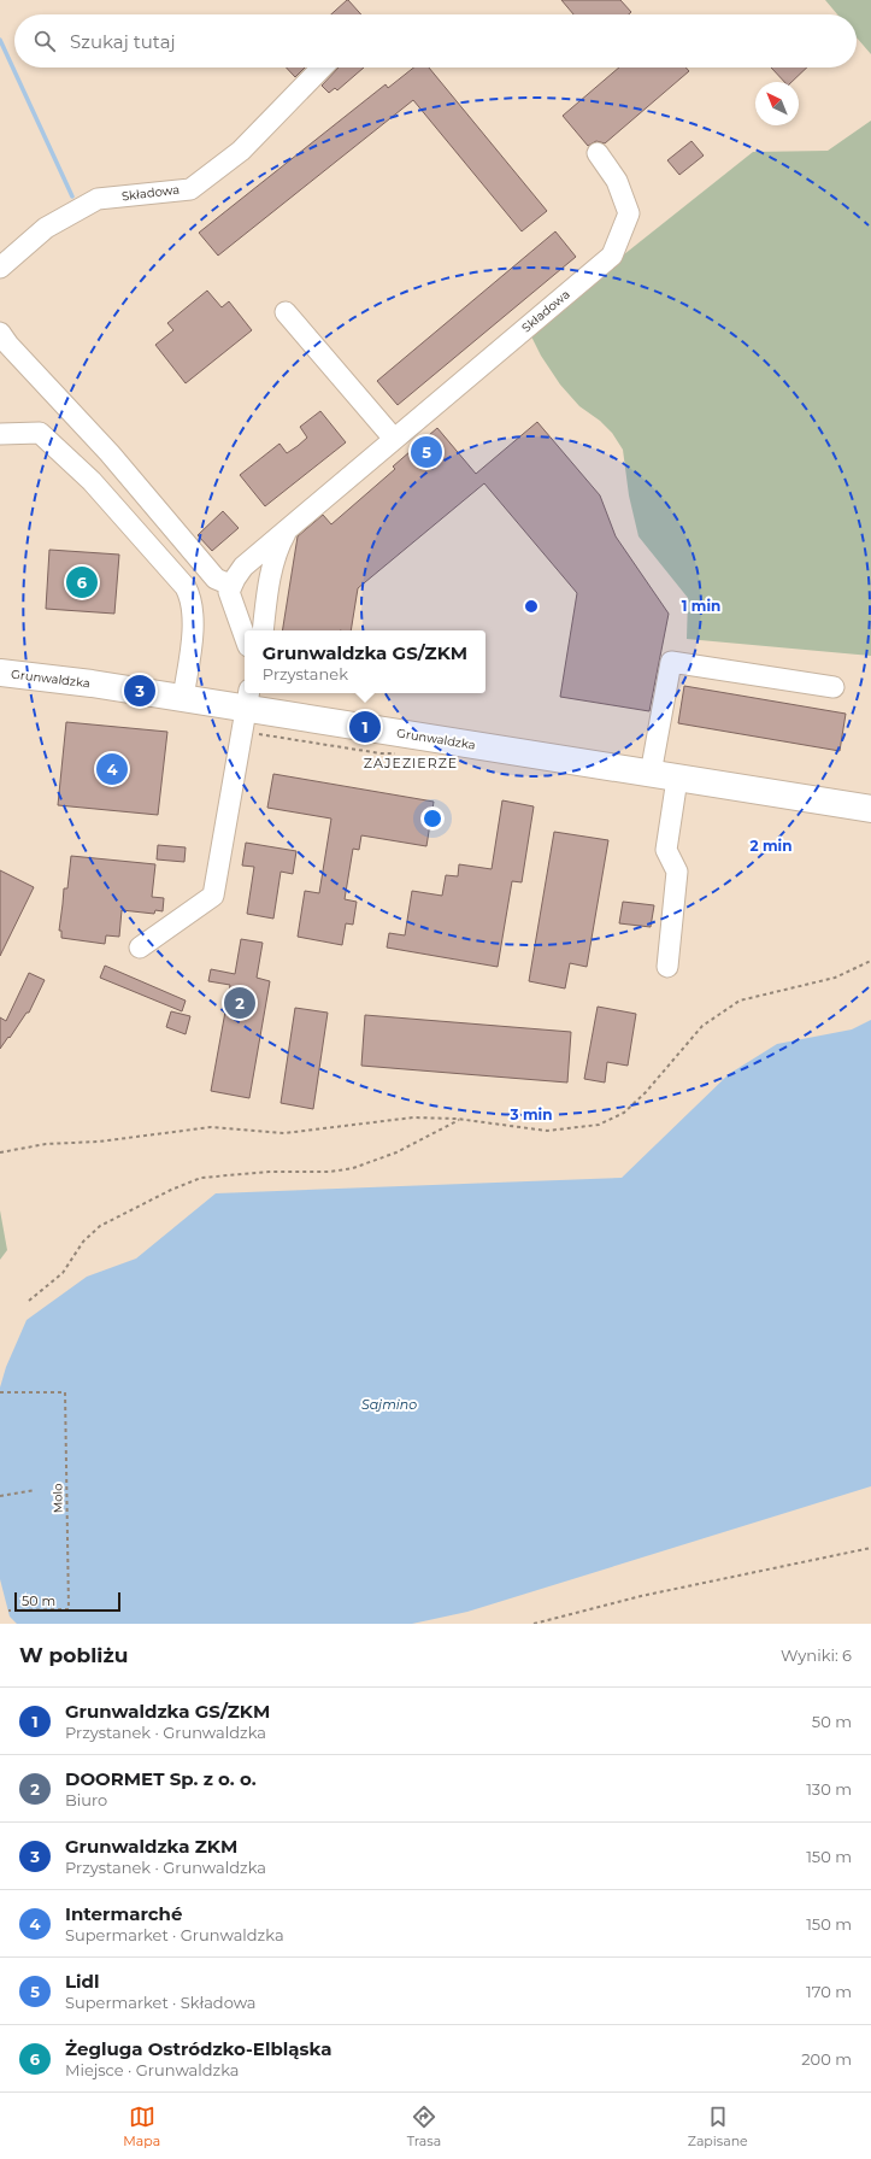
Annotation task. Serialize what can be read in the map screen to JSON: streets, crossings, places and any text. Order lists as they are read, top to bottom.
{
  "streets": {
    "main road": ["Grunwaldzka"],
    "street": ["Składowa"],
    "path": ["Molo"]
  },
  "districts": ["ZAJEZIERZE"],
  "water": ["Sajmino"],
  "scale_bar": "50 m",
  "north": "top left",
  "page": {
    "search": "Szukaj tutaj",
    "pins": [
      "5",
      "6",
      "3",
      "1",
      "4",
      "2"
    ],
    "popup": ["Grunwaldzka GS/ZKM", "Przystanek"],
    "scale": "50 m",
    "heading": ["W pobliżu", "Wyniki: 6"],
    "list": [
      {
        "mark": "1",
        "name": "Grunwaldzka GS/ZKM",
        "note": "Przystanek · Grunwaldzka",
        "value": "50 m"
      },
      {
        "mark": "2",
        "name": "DOORMET Sp. z o. o.",
        "note": "Biuro",
        "value": "130 m"
      },
      {
        "mark": "3",
        "name": "Grunwaldzka ZKM",
        "note": "Przystanek · Grunwaldzka",
        "value": "150 m"
      },
      {
        "mark": "4",
        "name": "Intermarché",
        "note": "Supermarket · Grunwaldzka",
        "value": "150 m"
      },
      {
        "mark": "5",
        "name": "Lidl",
        "note": "Supermarket · Składowa",
        "value": "170 m"
      },
      {
        "mark": "6",
        "name": "Żegluga Ostródzko-Elbląska",
        "note": "Miejsce · Grunwaldzka",
        "value": "200 m"
      }
    ],
    "nav": ["Mapa", "Trasa", "Zapisane"]
  },
  "rings": ["1 min", "2 min", "3 min"]
}
